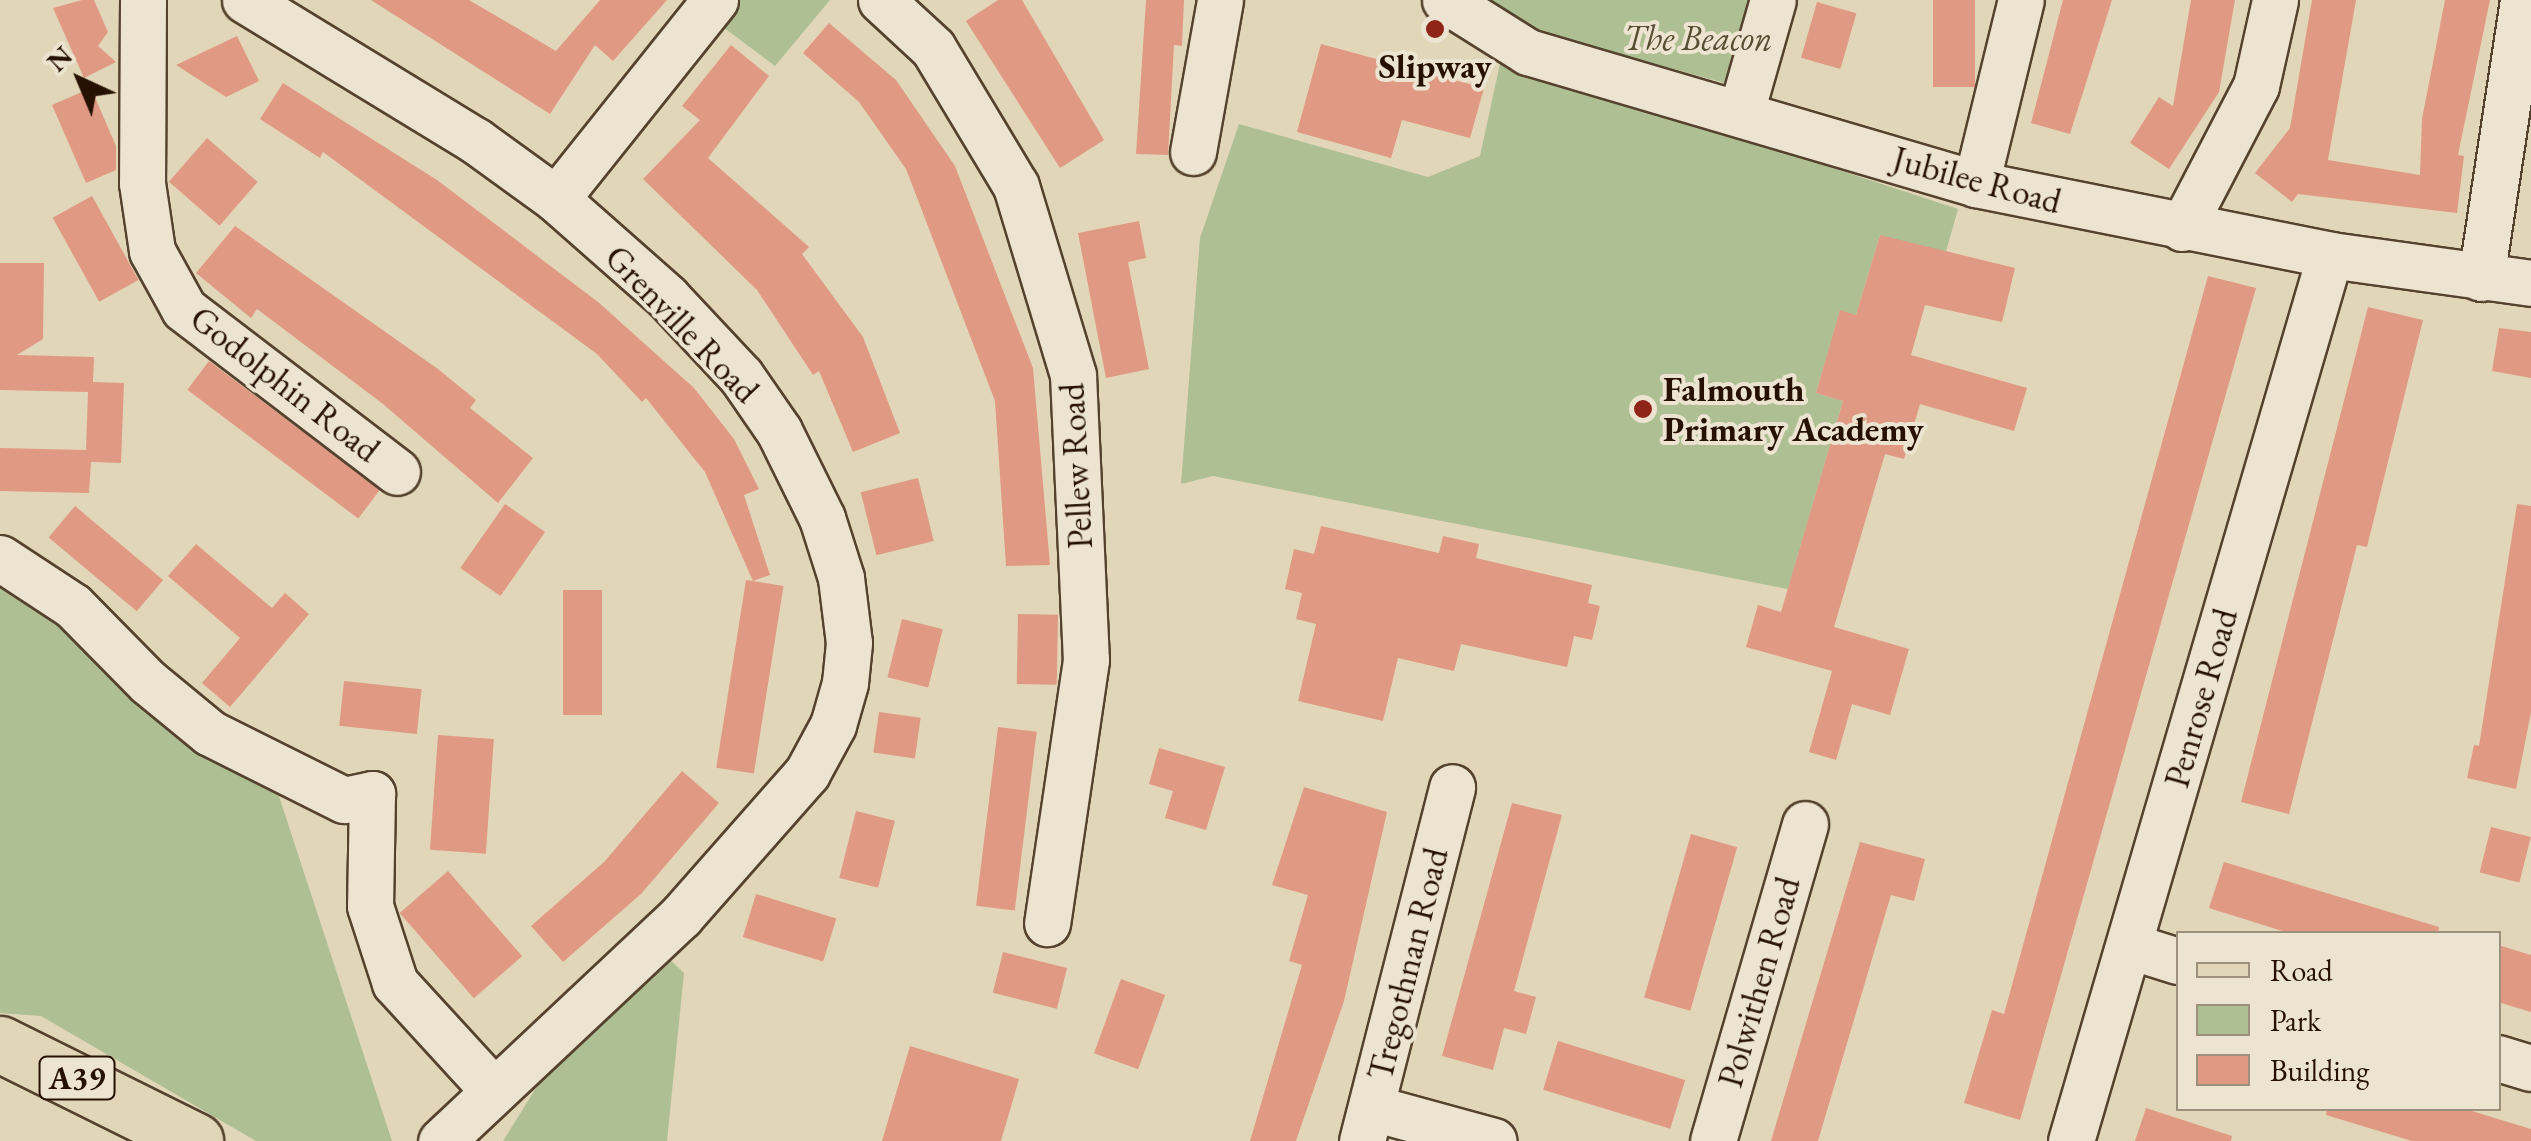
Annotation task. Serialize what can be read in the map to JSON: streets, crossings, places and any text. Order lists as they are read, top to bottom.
{
  "streets": {
    "main road": ["A39"],
    "street": [
      "Jubilee Road",
      "Grenville Road",
      "Godolphin Road",
      "Pellew Road",
      "Penrose Road",
      "Tregothnan Road",
      "Polwithen Road"
    ]
  },
  "crossings": [
    ["Jubilee Road", "Penrose Road"]
  ],
  "parks": ["The Beacon"],
  "places": ["Slipway", "Falmouth Primary Academy"],
  "legend": ["Road", "Park", "Building"],
  "north": "top left"
}
